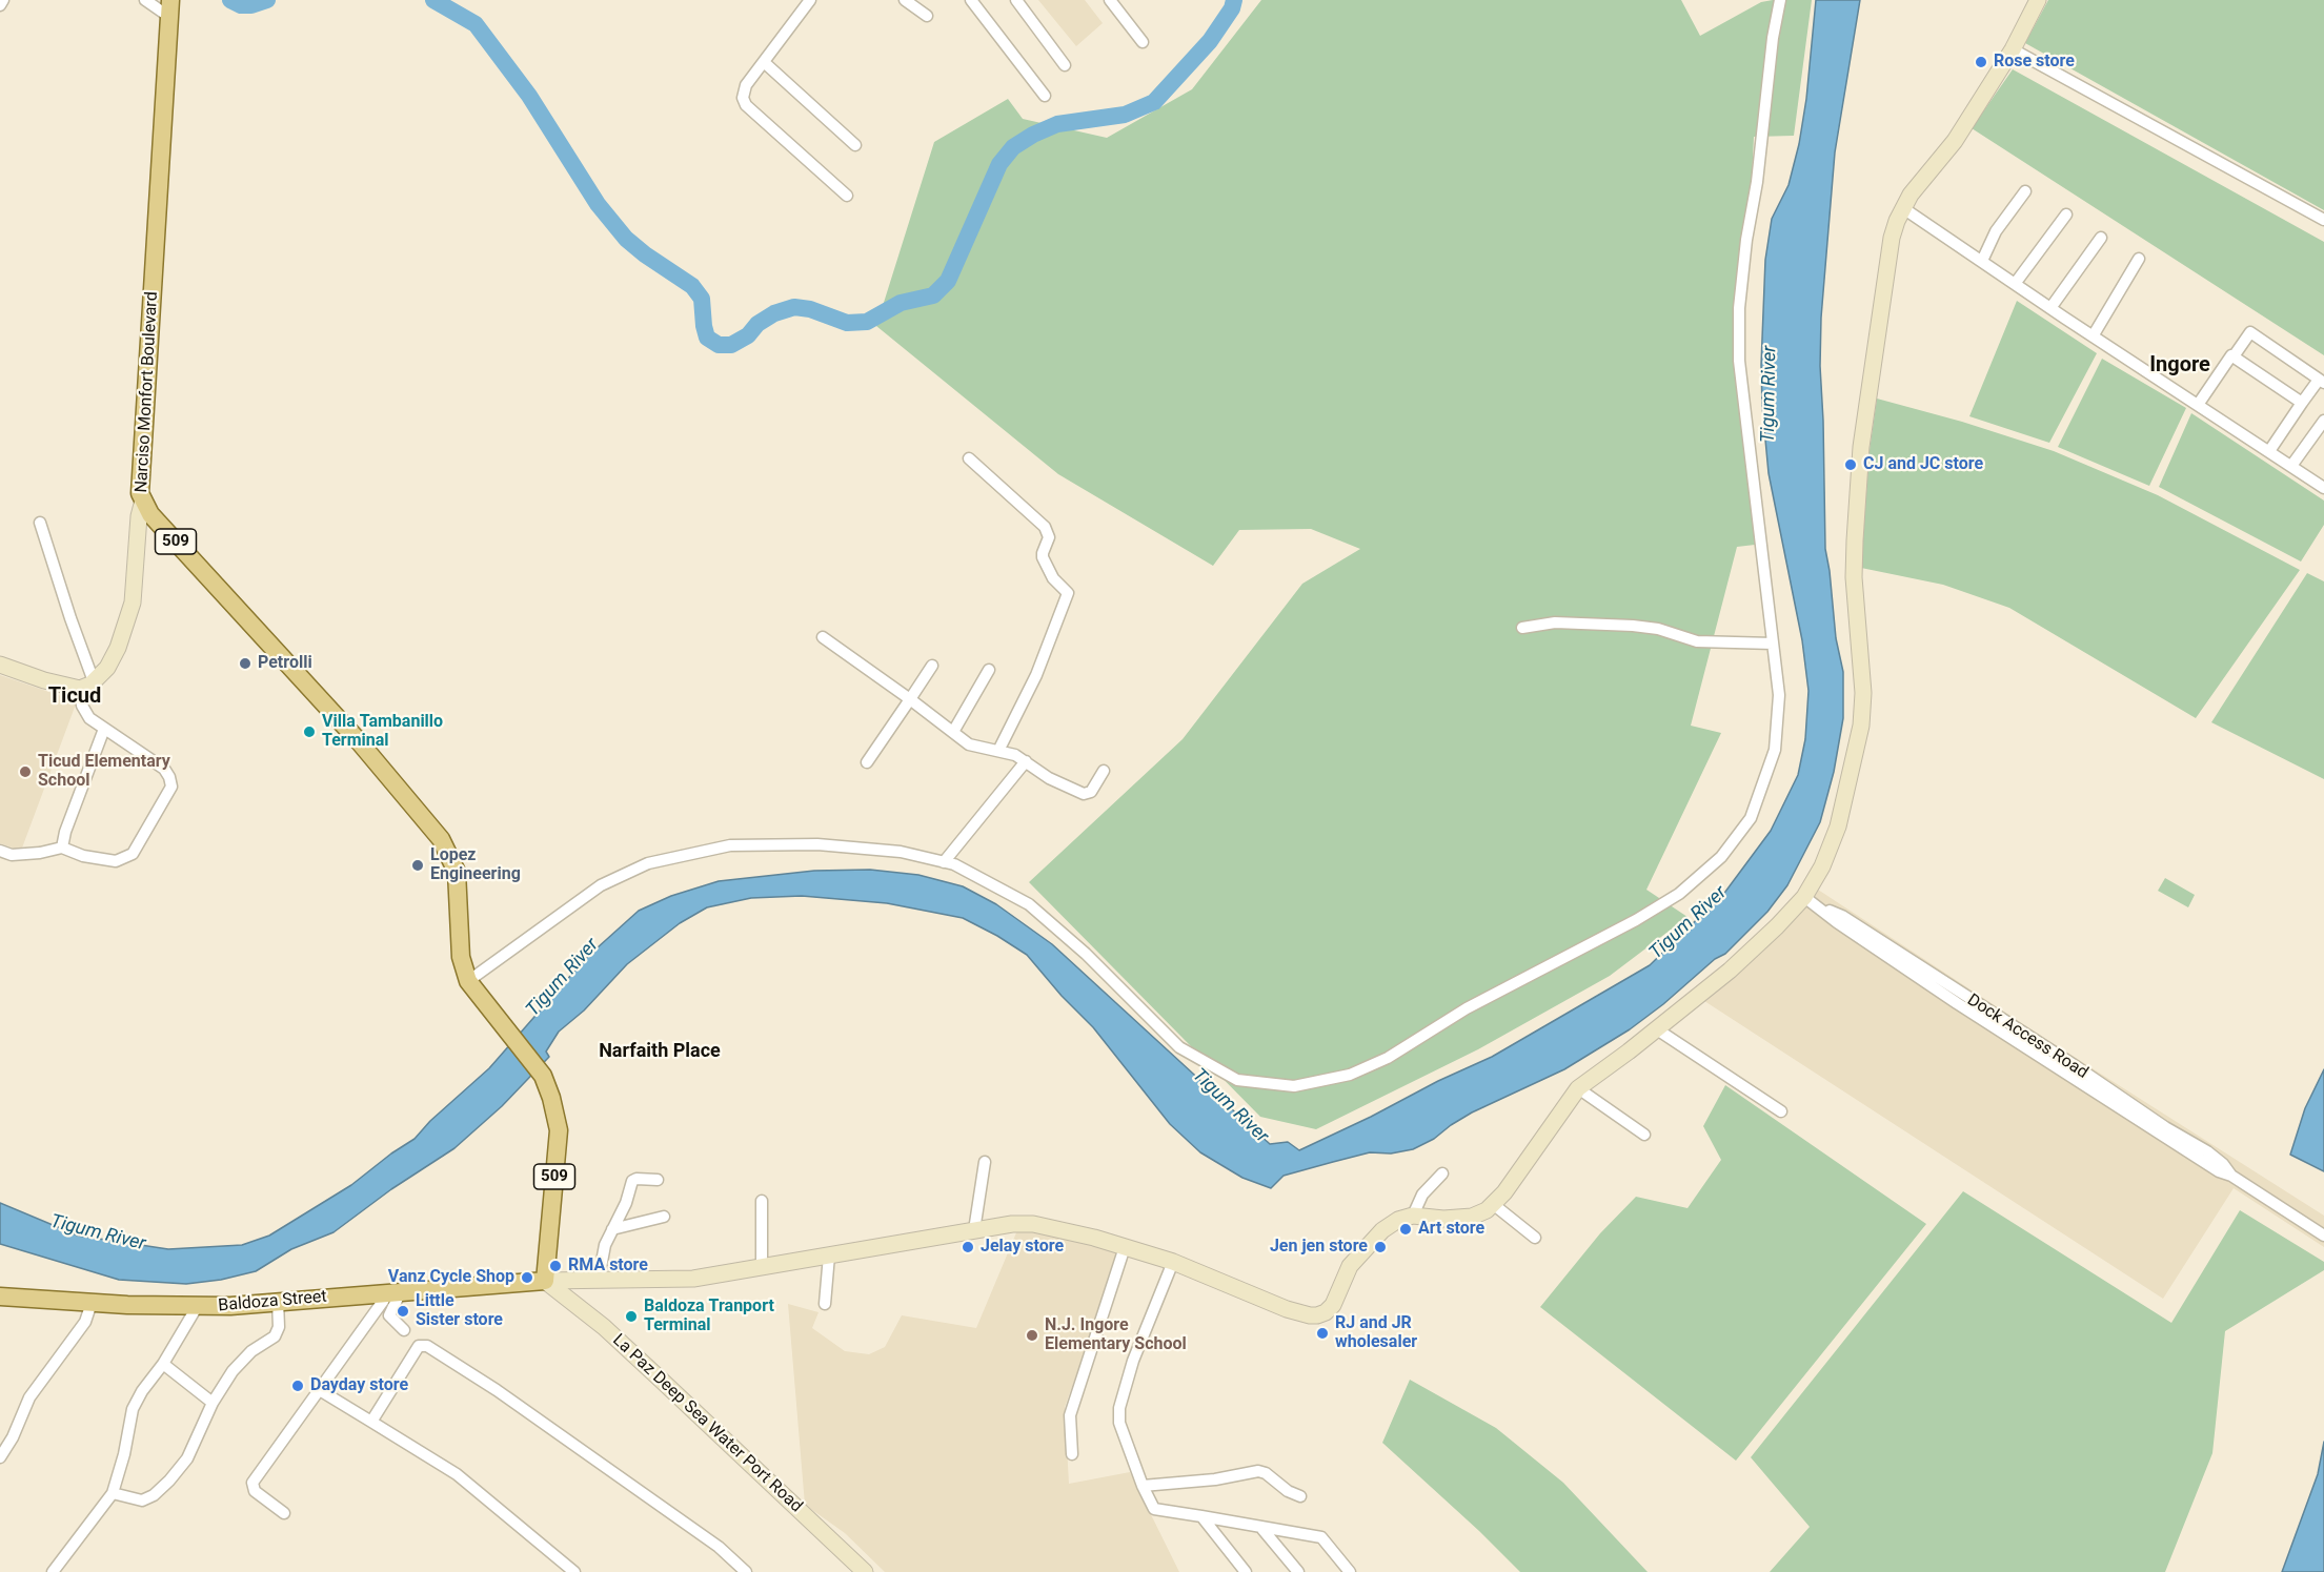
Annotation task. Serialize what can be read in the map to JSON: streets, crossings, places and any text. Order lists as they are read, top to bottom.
{
  "streets": {
    "main road": ["Narciso Monfort Boulevard", "509", "Baldoza Street"],
    "street": ["Dock Access Road", "La Paz Deep Sea Water Port Road"]
  },
  "crossings": [
    ["Narciso Monfort Boulevard", "Baldoza Street"],
    ["Narciso Monfort Boulevard", "La Paz Deep Sea Water Port Road"],
    ["Baldoza Street", "La Paz Deep Sea Water Port Road"]
  ],
  "districts": ["Ingore", "Ticud", "Narfaith Place"],
  "water": ["Tigum River"],
  "places": [
    "Rose store",
    "CJ and JC store",
    "Petrolli",
    "Villa Tambanillo Terminal",
    "Ticud Elementary School",
    "Lopez Engineering",
    "Art store",
    "Jelay store",
    "Jen jen store",
    "RMA store",
    "Vanz Cycle Shop",
    "Little Sister store",
    "Baldoza Tranport Terminal",
    "RJ and JR wholesaler",
    "N.J. Ingore Elementary School",
    "Dayday store"
  ]
}
